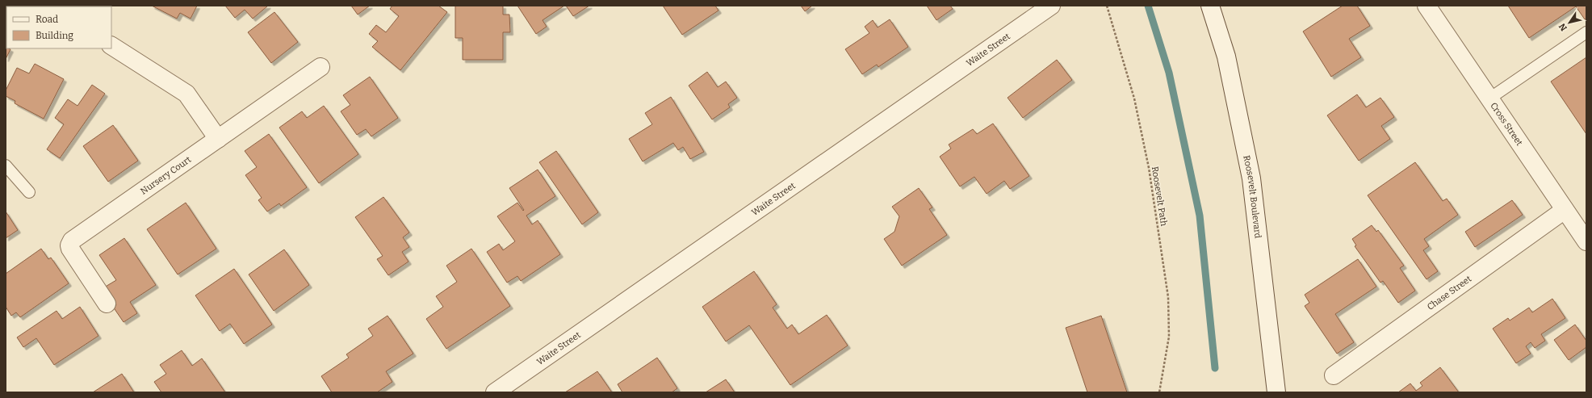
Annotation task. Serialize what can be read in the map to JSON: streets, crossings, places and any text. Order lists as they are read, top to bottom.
{
  "streets": {
    "street": [
      "Waite Street",
      "Cross Street",
      "Nursery Court",
      "Roosevelt Boulevard",
      "Chase Street"
    ],
    "path": ["Roosevelt Path"]
  },
  "crossings": [
    ["Cross Street", "Chase Street"]
  ],
  "legend": ["Road", "Building"],
  "north": "bottom left"
}
